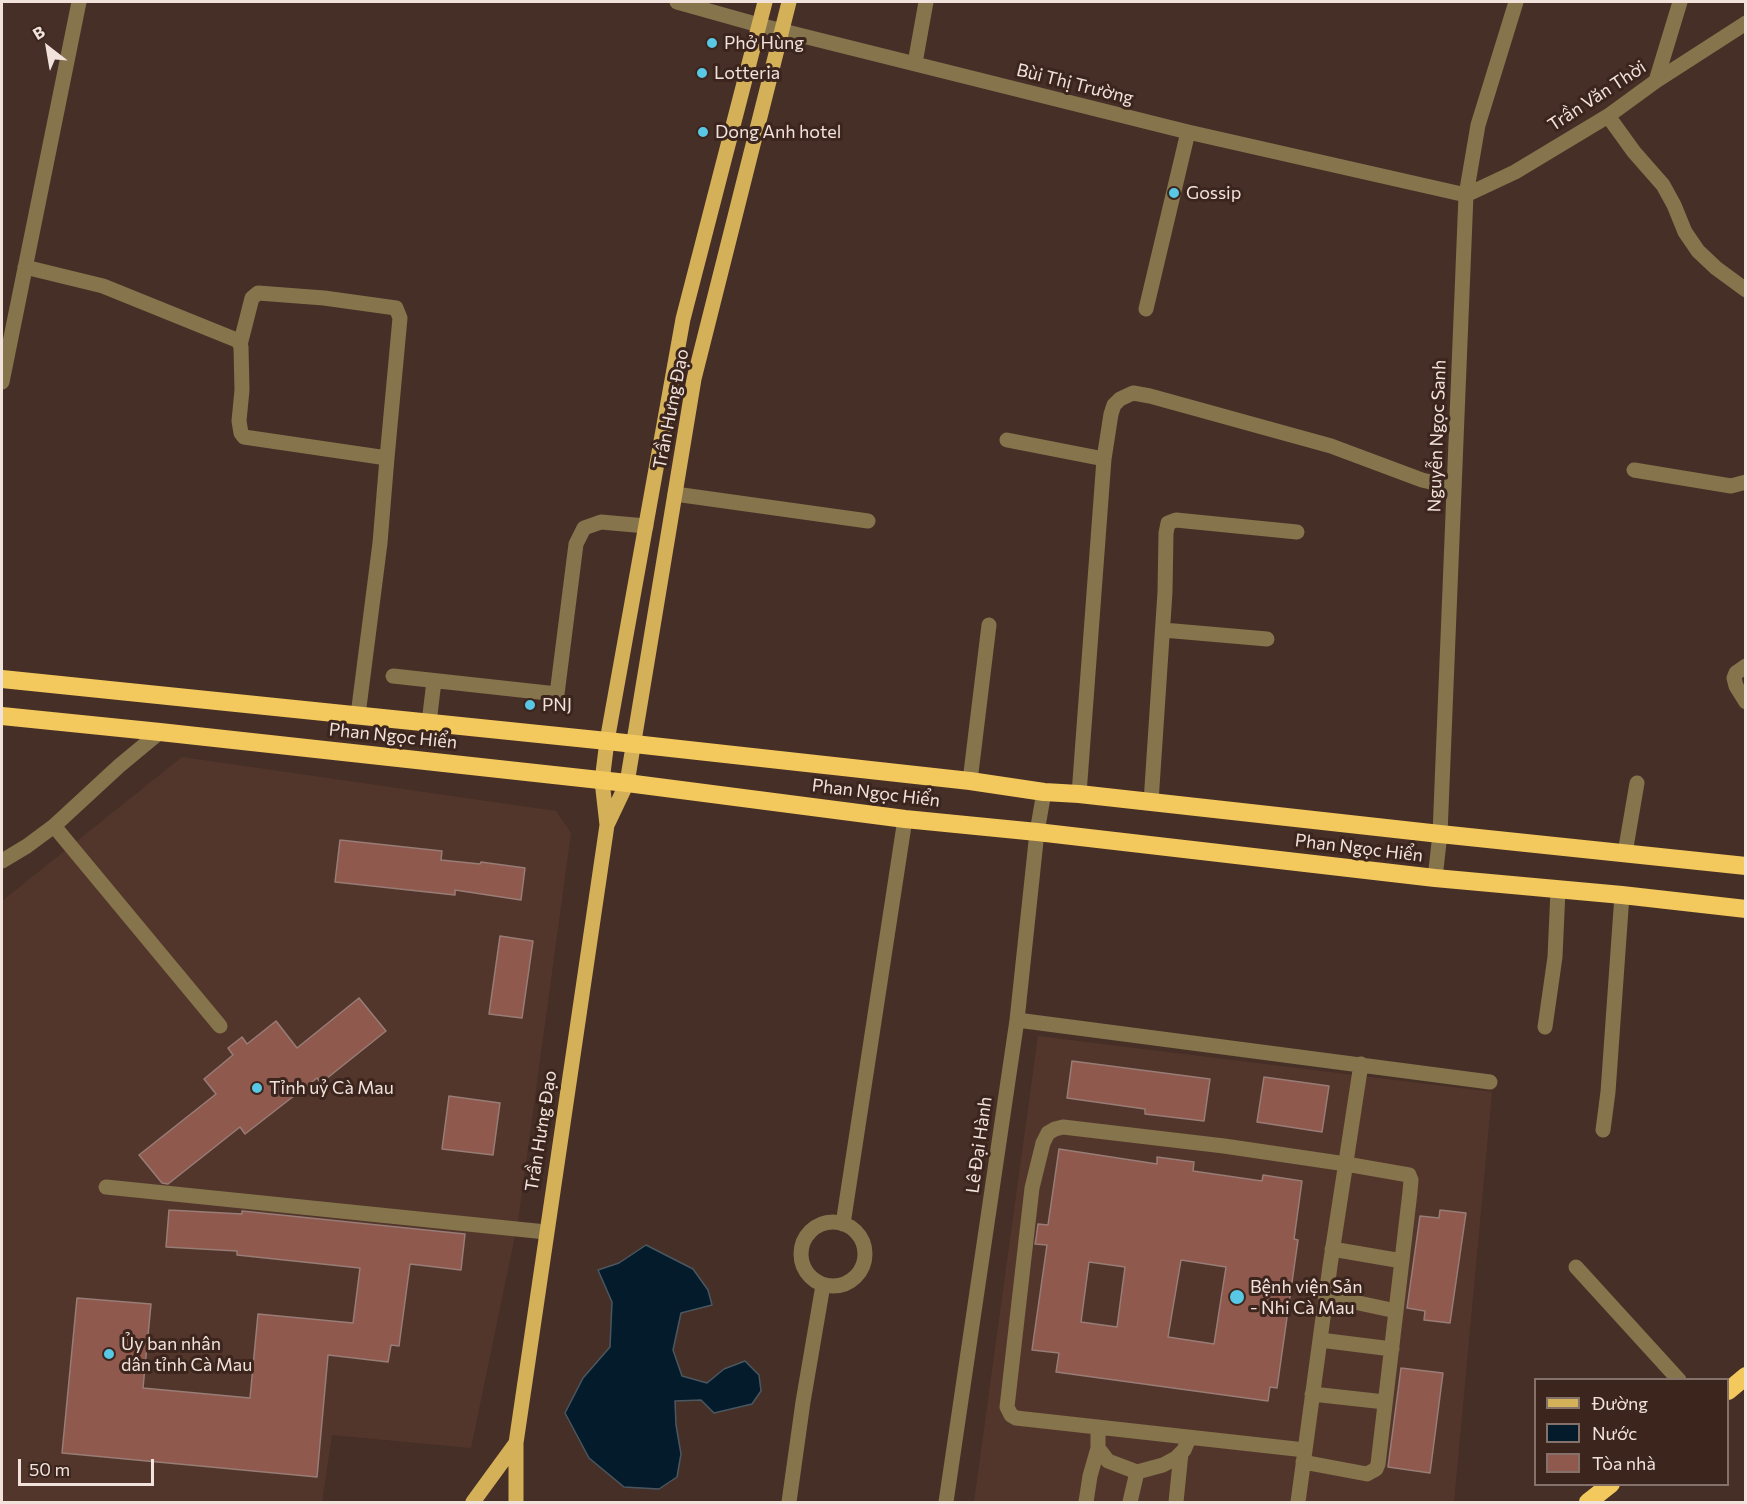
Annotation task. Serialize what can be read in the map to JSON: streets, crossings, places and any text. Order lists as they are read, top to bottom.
{
  "streets": {
    "highway": ["Phan Ngọc Hiển"],
    "main road": ["Trần Hưng Đạo"],
    "street": [
      "Bùi Thị Trường",
      "Trần Văn Thời",
      "Nguyễn Ngọc Sanh",
      "Lê Đại Hành"
    ]
  },
  "crossings": [
    ["Bùi Thị Trường", "Trần Văn Thời"],
    ["Bùi Thị Trường", "Trần Hưng Đạo"],
    ["Bùi Thị Trường", "Nguyễn Ngọc Sanh"],
    ["Trần Văn Thời", "Nguyễn Ngọc Sanh"],
    ["Trần Hưng Đạo", "Phan Ngọc Hiển"],
    ["Nguyễn Ngọc Sanh", "Phan Ngọc Hiển"],
    ["Phan Ngọc Hiển", "Lê Đại Hành"]
  ],
  "places": [
    "Phở Hùng",
    "Lotteria",
    "Dong Anh hotel",
    "Gossip",
    "PNJ",
    "Tỉnh uỷ Cà Mau",
    "Bệnh viện Sản - Nhi Cà Mau",
    "Ủy ban nhân dân tỉnh Cà Mau"
  ],
  "legend": ["Đường", "Nước", "Tòa nhà"],
  "scale_bar": "50 m",
  "north": "top left"
}
